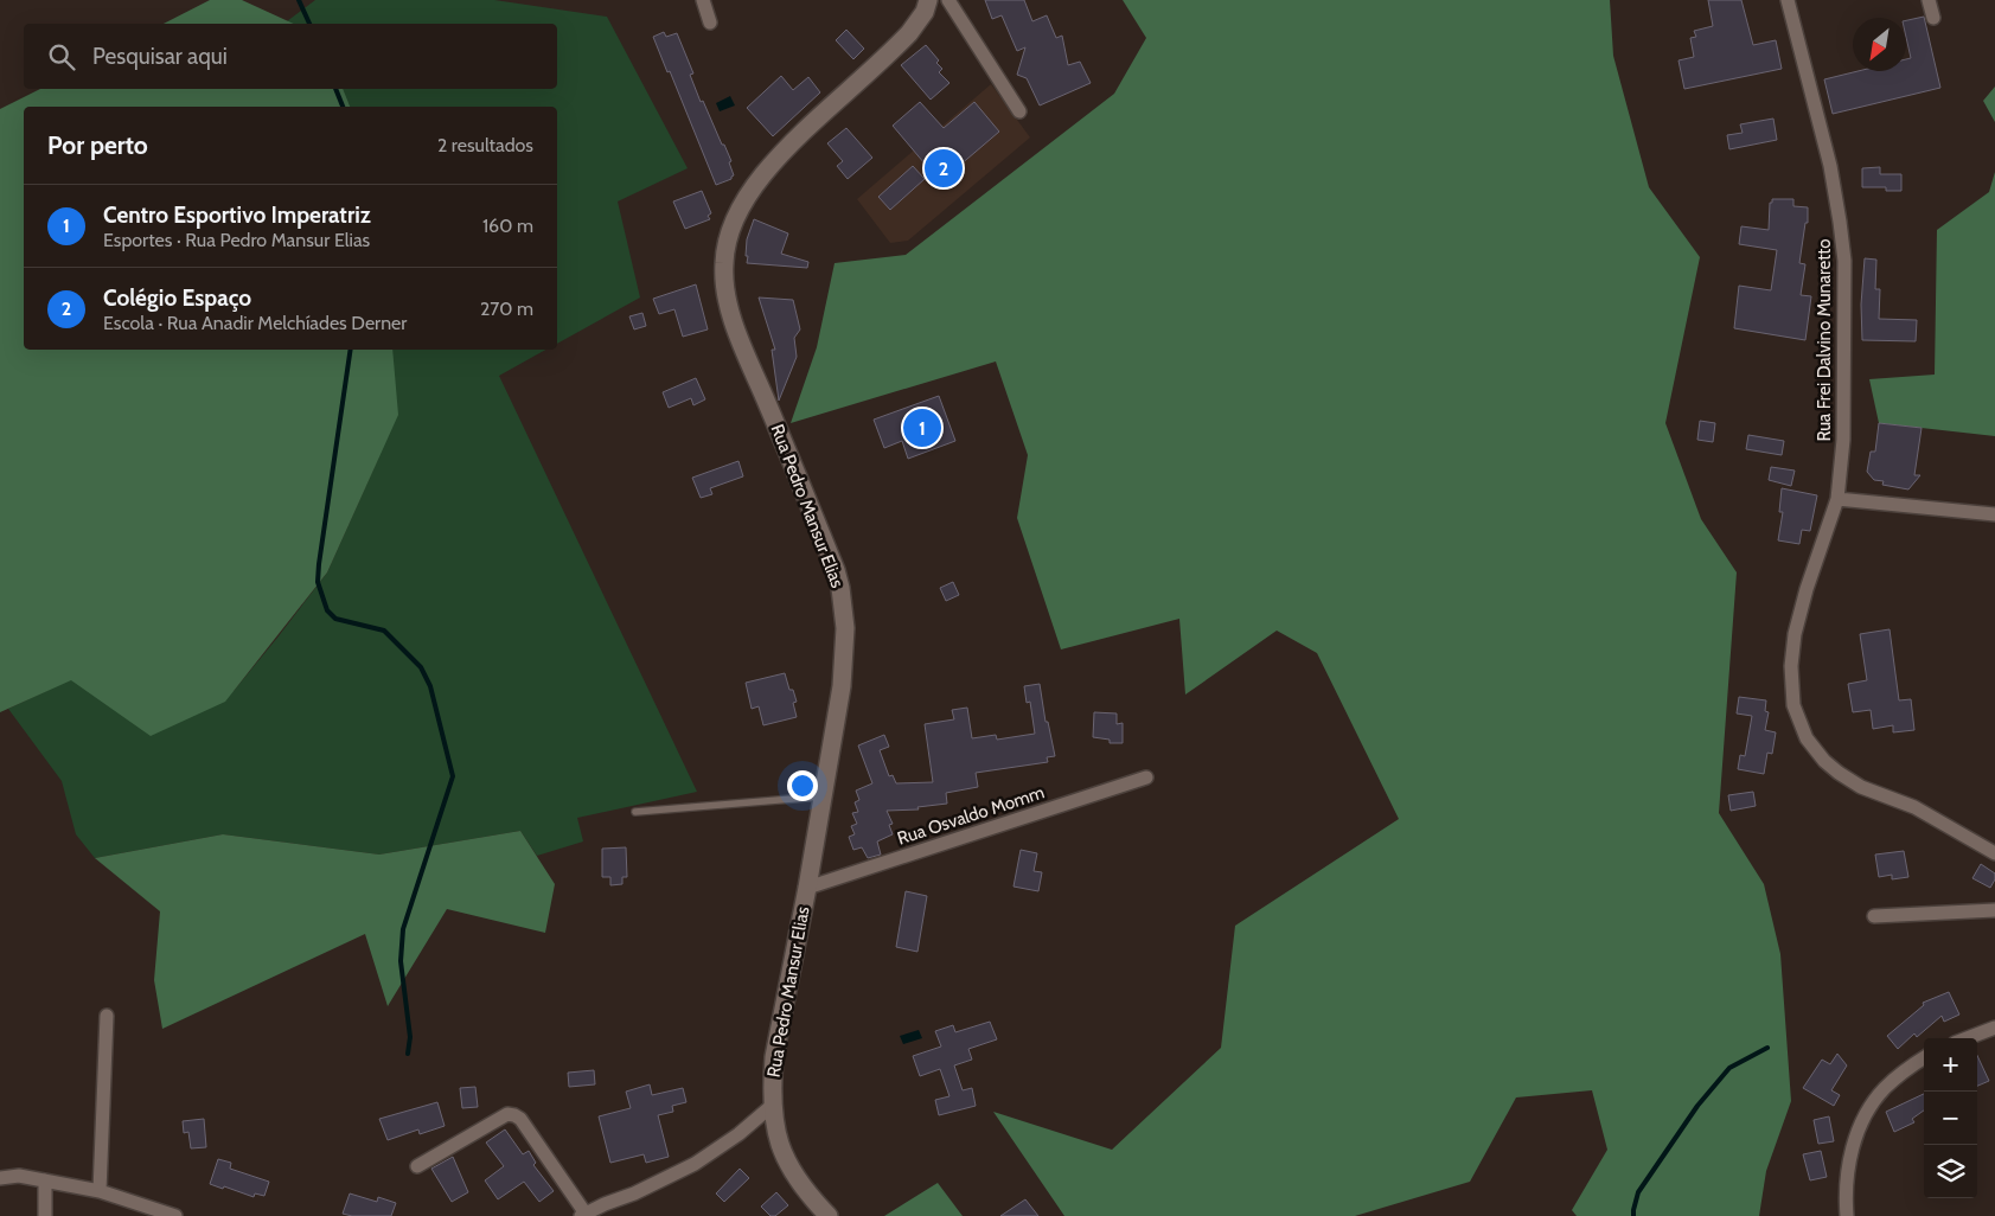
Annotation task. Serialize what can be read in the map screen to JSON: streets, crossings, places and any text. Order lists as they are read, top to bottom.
{
  "streets": {
    "main road": ["Rua Pedro Mansur Elias"],
    "street": ["Rua Frei Dalvino Munaretto", "Rua Osvaldo Momm"]
  },
  "crossings": [
    ["Rua Pedro Mansur Elias", "Rua Osvaldo Momm"]
  ],
  "north": "bottom left",
  "page": {
    "search": "Pesquisar aqui",
    "heading": ["Por perto", "2 resultados"],
    "pins": ["2", "1"],
    "list": [
      {
        "mark": "1",
        "name": "Centro Esportivo Imperatriz",
        "note": "Esportes · Rua Pedro Mansur Elias",
        "value": "160 m"
      },
      {
        "mark": "2",
        "name": "Colégio Espaço",
        "note": "Escola · Rua Anadir Melchíades Derner",
        "value": "270 m"
      }
    ],
    "map_buttons": ["+", "−"]
  }
}
